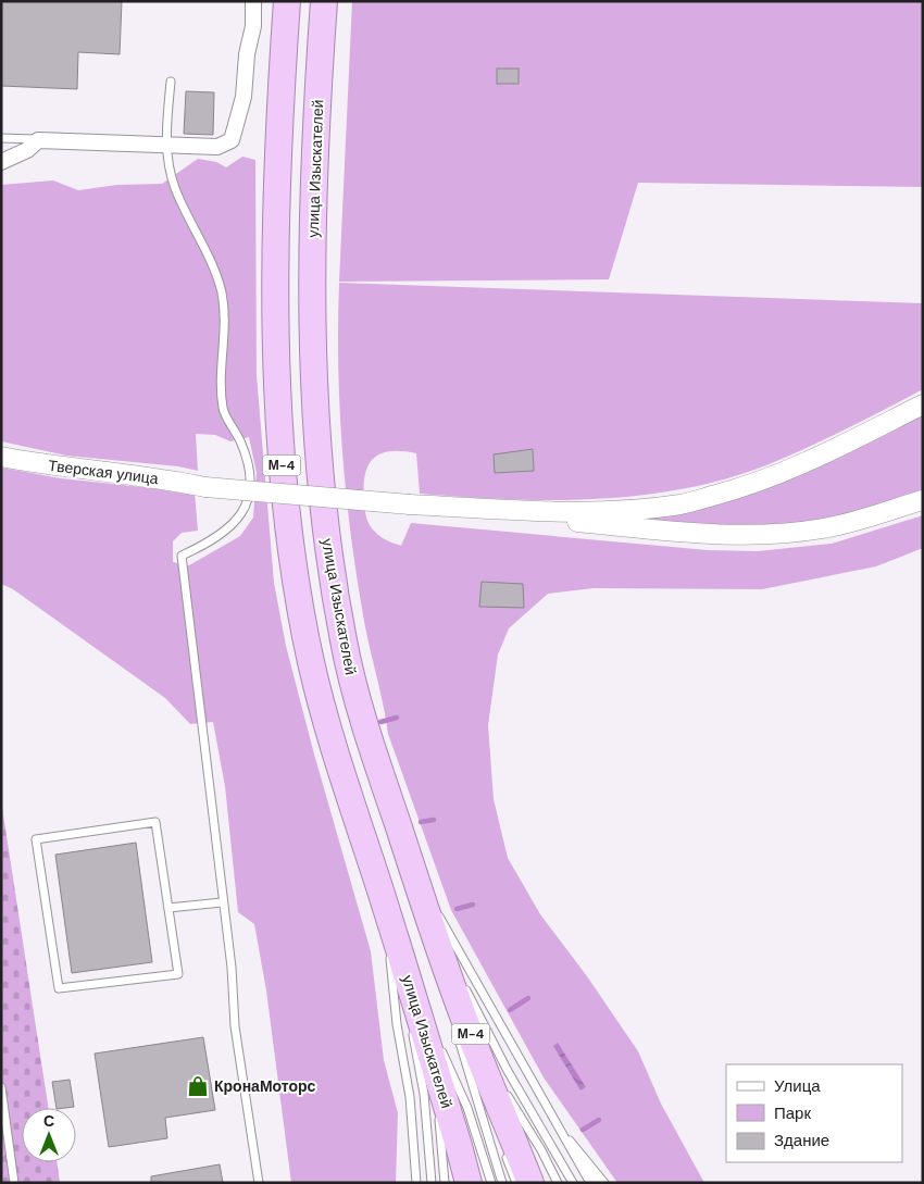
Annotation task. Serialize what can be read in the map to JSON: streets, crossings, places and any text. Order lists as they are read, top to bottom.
{
  "streets": {
    "highway": ["улица Изыскателей", "М-4"],
    "street": ["Тверская улица"]
  },
  "places": {
    "shop": ["КронаМоторс"]
  },
  "legend": ["Улица", "Парк", "Здание"],
  "north": "top"
}
